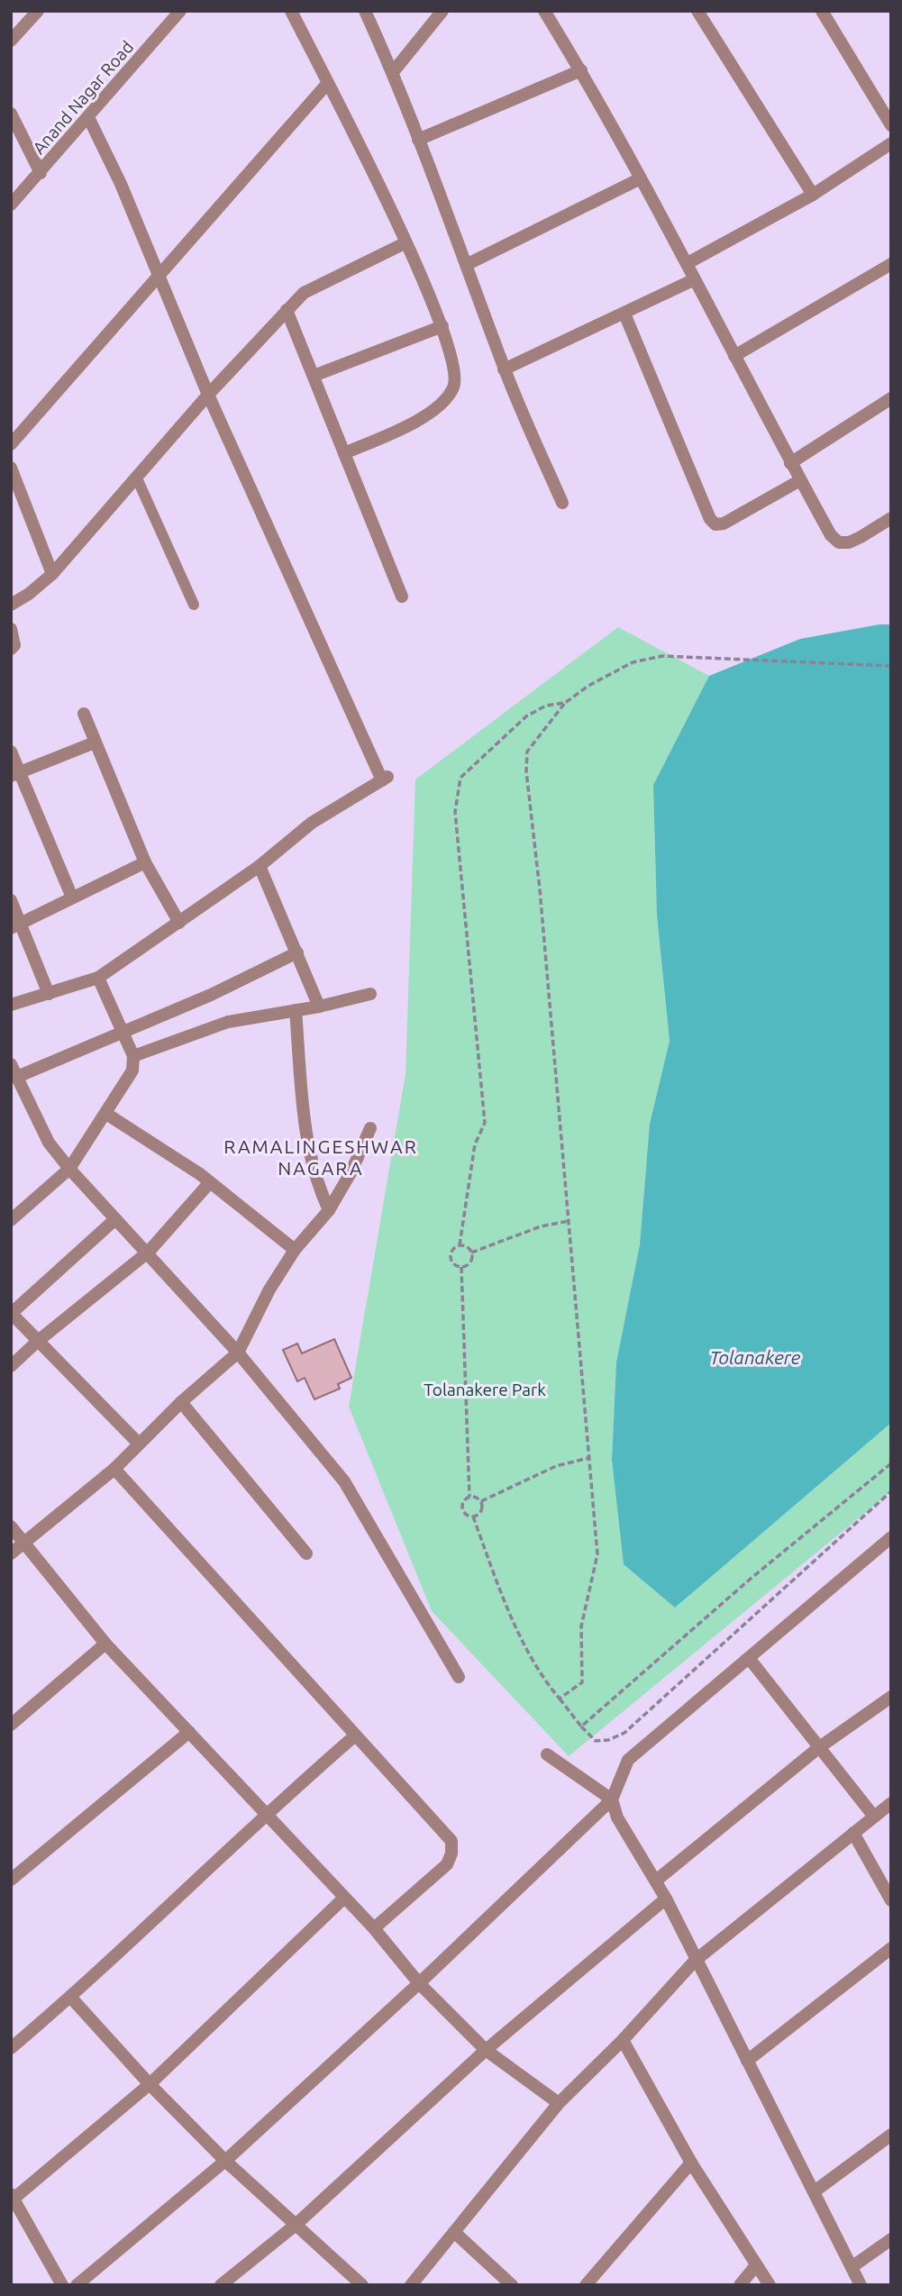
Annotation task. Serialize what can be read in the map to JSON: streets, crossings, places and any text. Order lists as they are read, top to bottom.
{
  "streets": {
    "street": ["Anand Nagar Road"]
  },
  "districts": ["RAMALINGESHWAR NAGARA"],
  "water": ["Tolanakere"],
  "parks": ["Tolanakere Park"]
}
